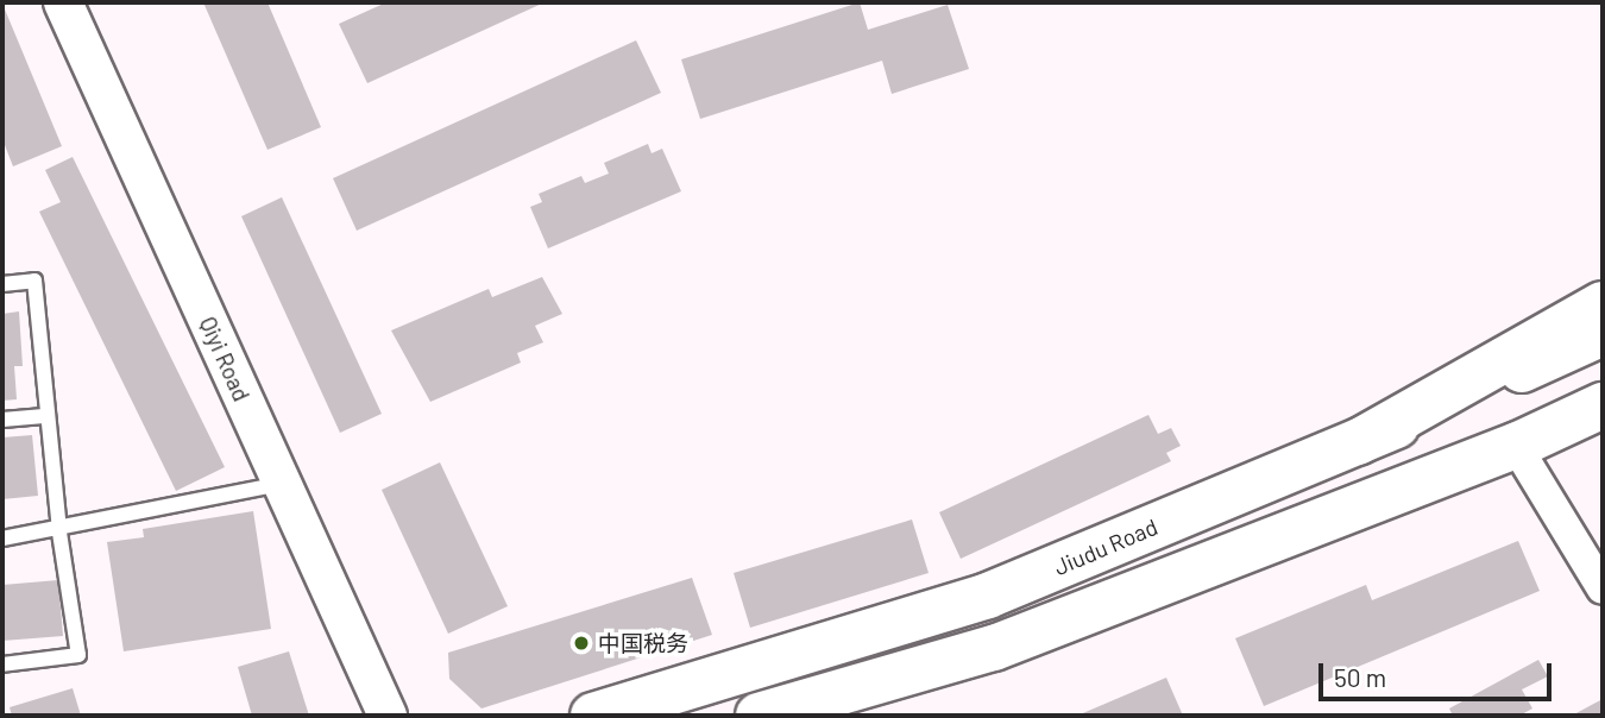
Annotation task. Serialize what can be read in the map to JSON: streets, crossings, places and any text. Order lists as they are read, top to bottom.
{
  "streets": {
    "main road": ["Jiudu Road"],
    "street": ["Qiyi Road"]
  },
  "places": ["中国税务"],
  "scale_bar": "50 m"
}
